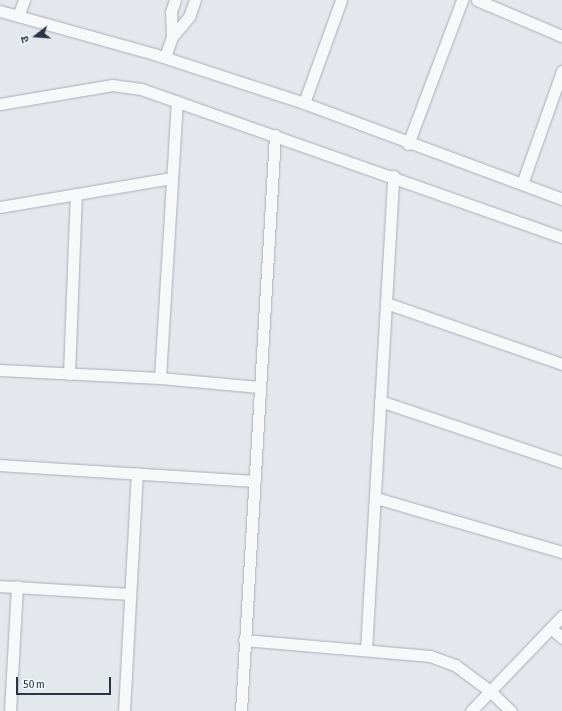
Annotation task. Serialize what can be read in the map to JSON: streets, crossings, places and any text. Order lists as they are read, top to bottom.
{
  "scale_bar": "50 m",
  "north": "left"
}
